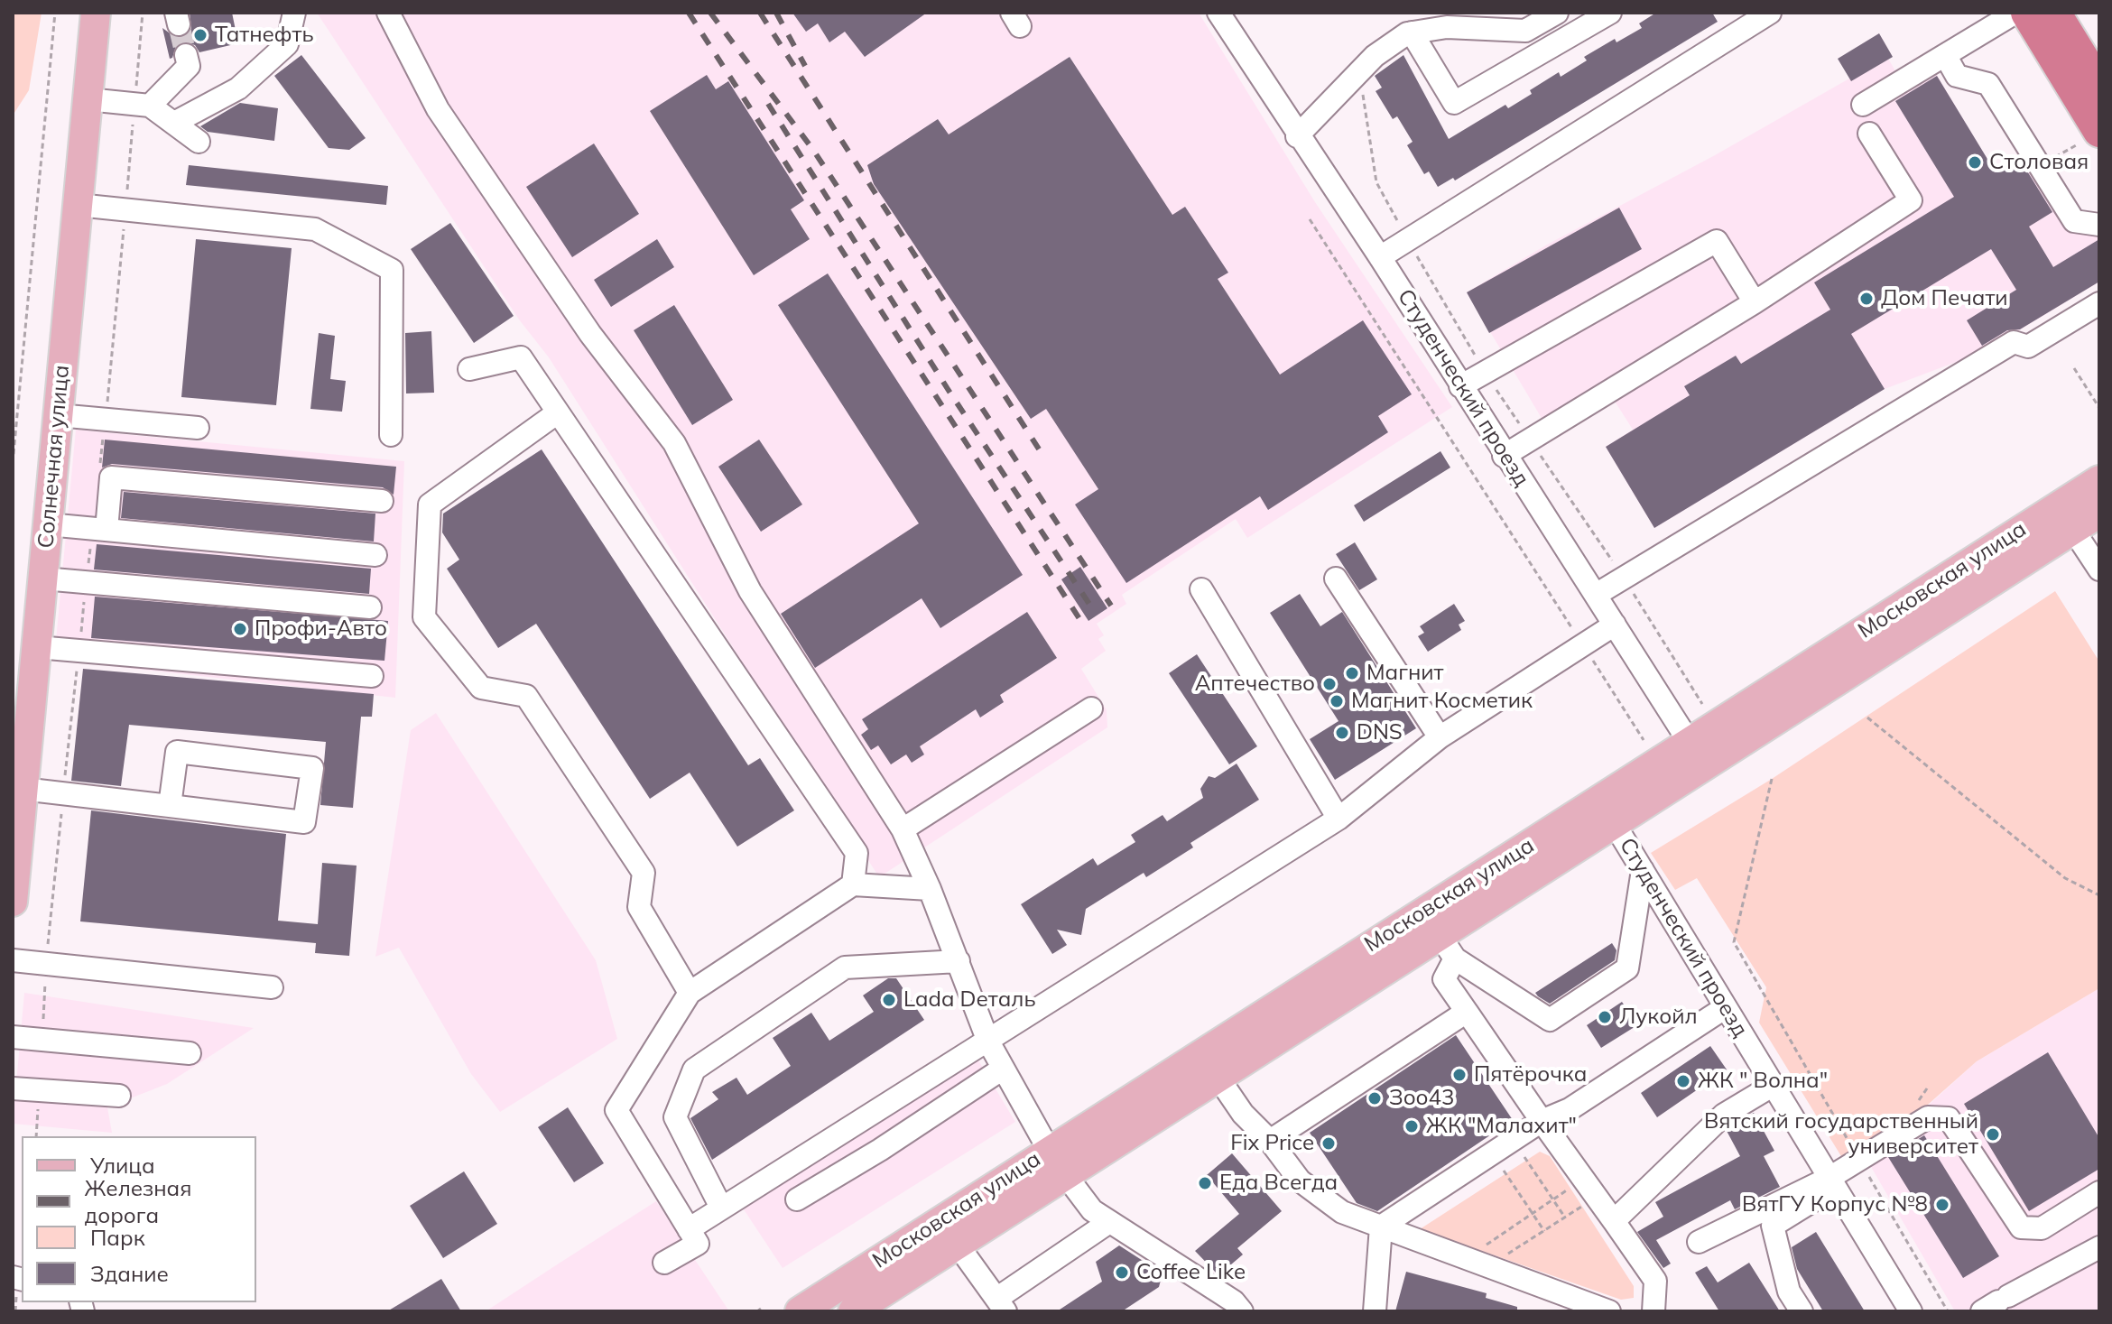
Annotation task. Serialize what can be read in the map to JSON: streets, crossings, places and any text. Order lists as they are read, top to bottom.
{
  "streets": {
    "main road": ["Солнечная улица", "Московская улица"],
    "street": ["Студенческий проезд"]
  },
  "crossings": [
    ["Студенческий проезд", "Московская улица"]
  ],
  "places": [
    "Татнефть",
    "Столовая",
    "Дом Печати",
    "Профи-Авто",
    "Магнит",
    "Аптечество",
    "Магнит Косметик",
    "DNS",
    "Lada Dеталь",
    "Лукойл",
    "Пятёрочка",
    "ЖК \" Волна\"",
    "Зоо43",
    "ЖК \"Малахит\"",
    "Вятский государственный университет",
    "Fix Price",
    "Еда Всегда",
    "ВятГУ Корпус №8",
    "Coffee Like"
  ],
  "legend": [
    "Улица",
    "Железная дорога",
    "Парк",
    "Здание"
  ]
}
